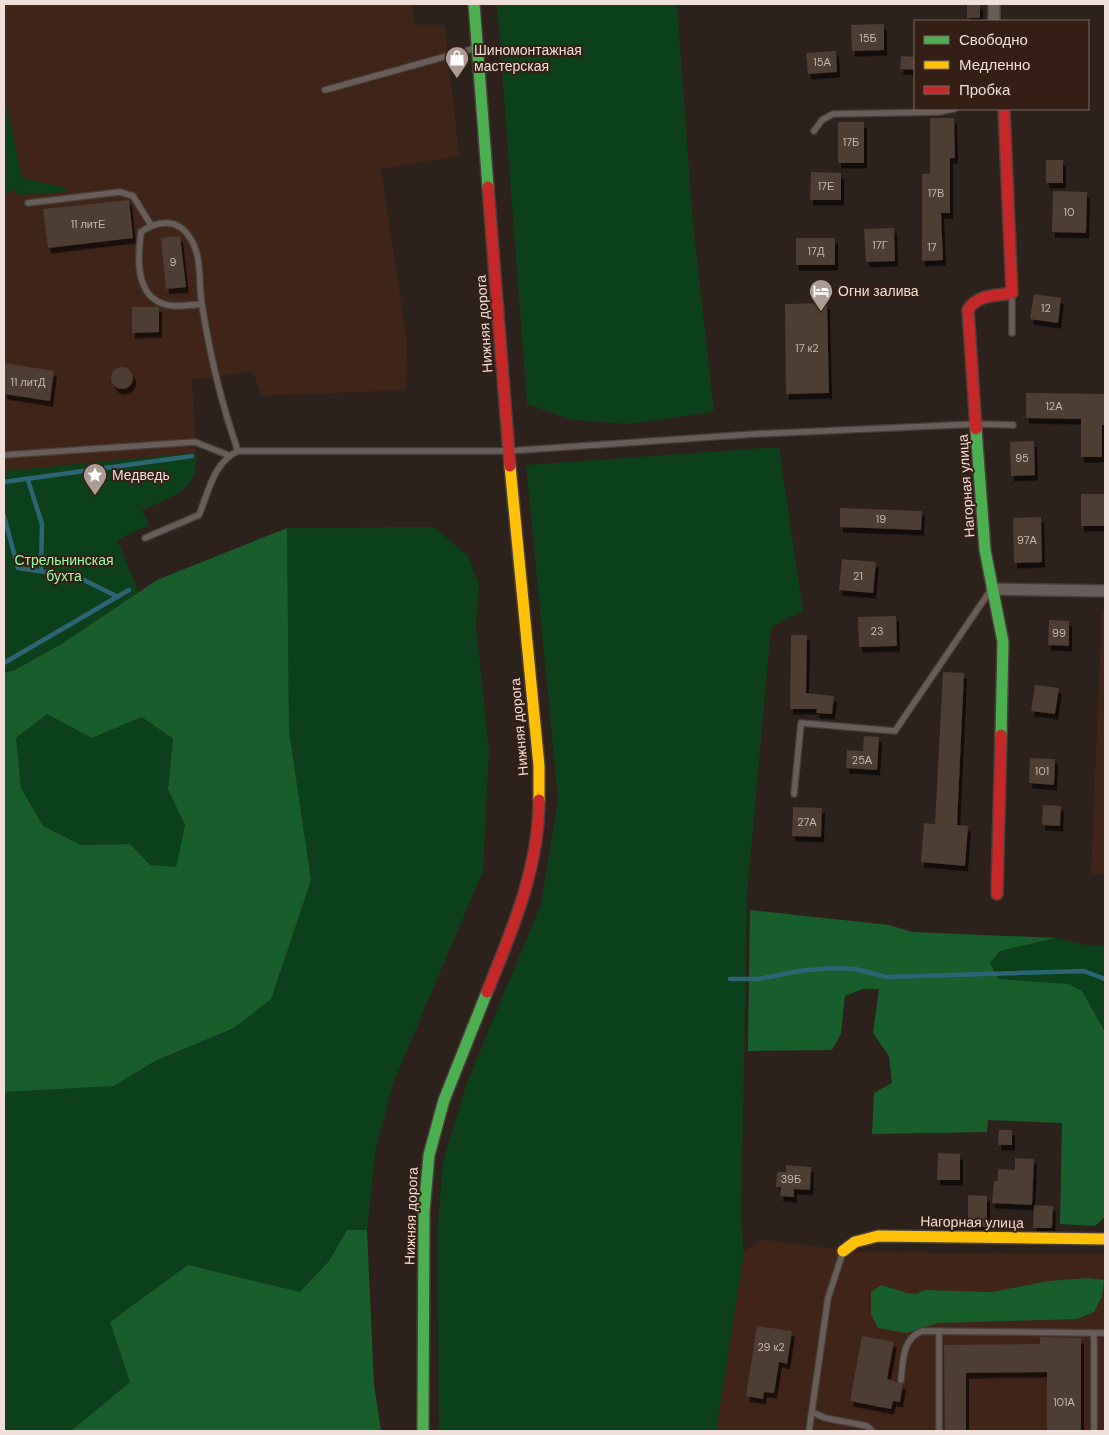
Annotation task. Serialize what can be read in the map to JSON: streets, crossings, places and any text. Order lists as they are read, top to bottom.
{
  "streets": {
    "street": ["Нижняя дорога", "Нагорная улица"]
  },
  "parks": ["Стрельнинская бухта"],
  "places": {
    "shop": ["Шиномонтажная мастерская"],
    "hotel": ["Огни залива"],
    "place": ["Медведь"]
  },
  "house_numbers": [
    "15Б",
    "15А",
    "17Б",
    "17Е",
    "17В",
    "10",
    "11 литЕ",
    "17Г",
    "17",
    "17Д",
    "9",
    "12",
    "17 к2",
    "11 литД",
    "12А",
    "95",
    "19",
    "97А",
    "21",
    "23",
    "99",
    "25А",
    "101",
    "27А",
    "39Б",
    "29 к2",
    "101А"
  ],
  "legend": ["Свободно", "Медленно", "Пробка"]
}
